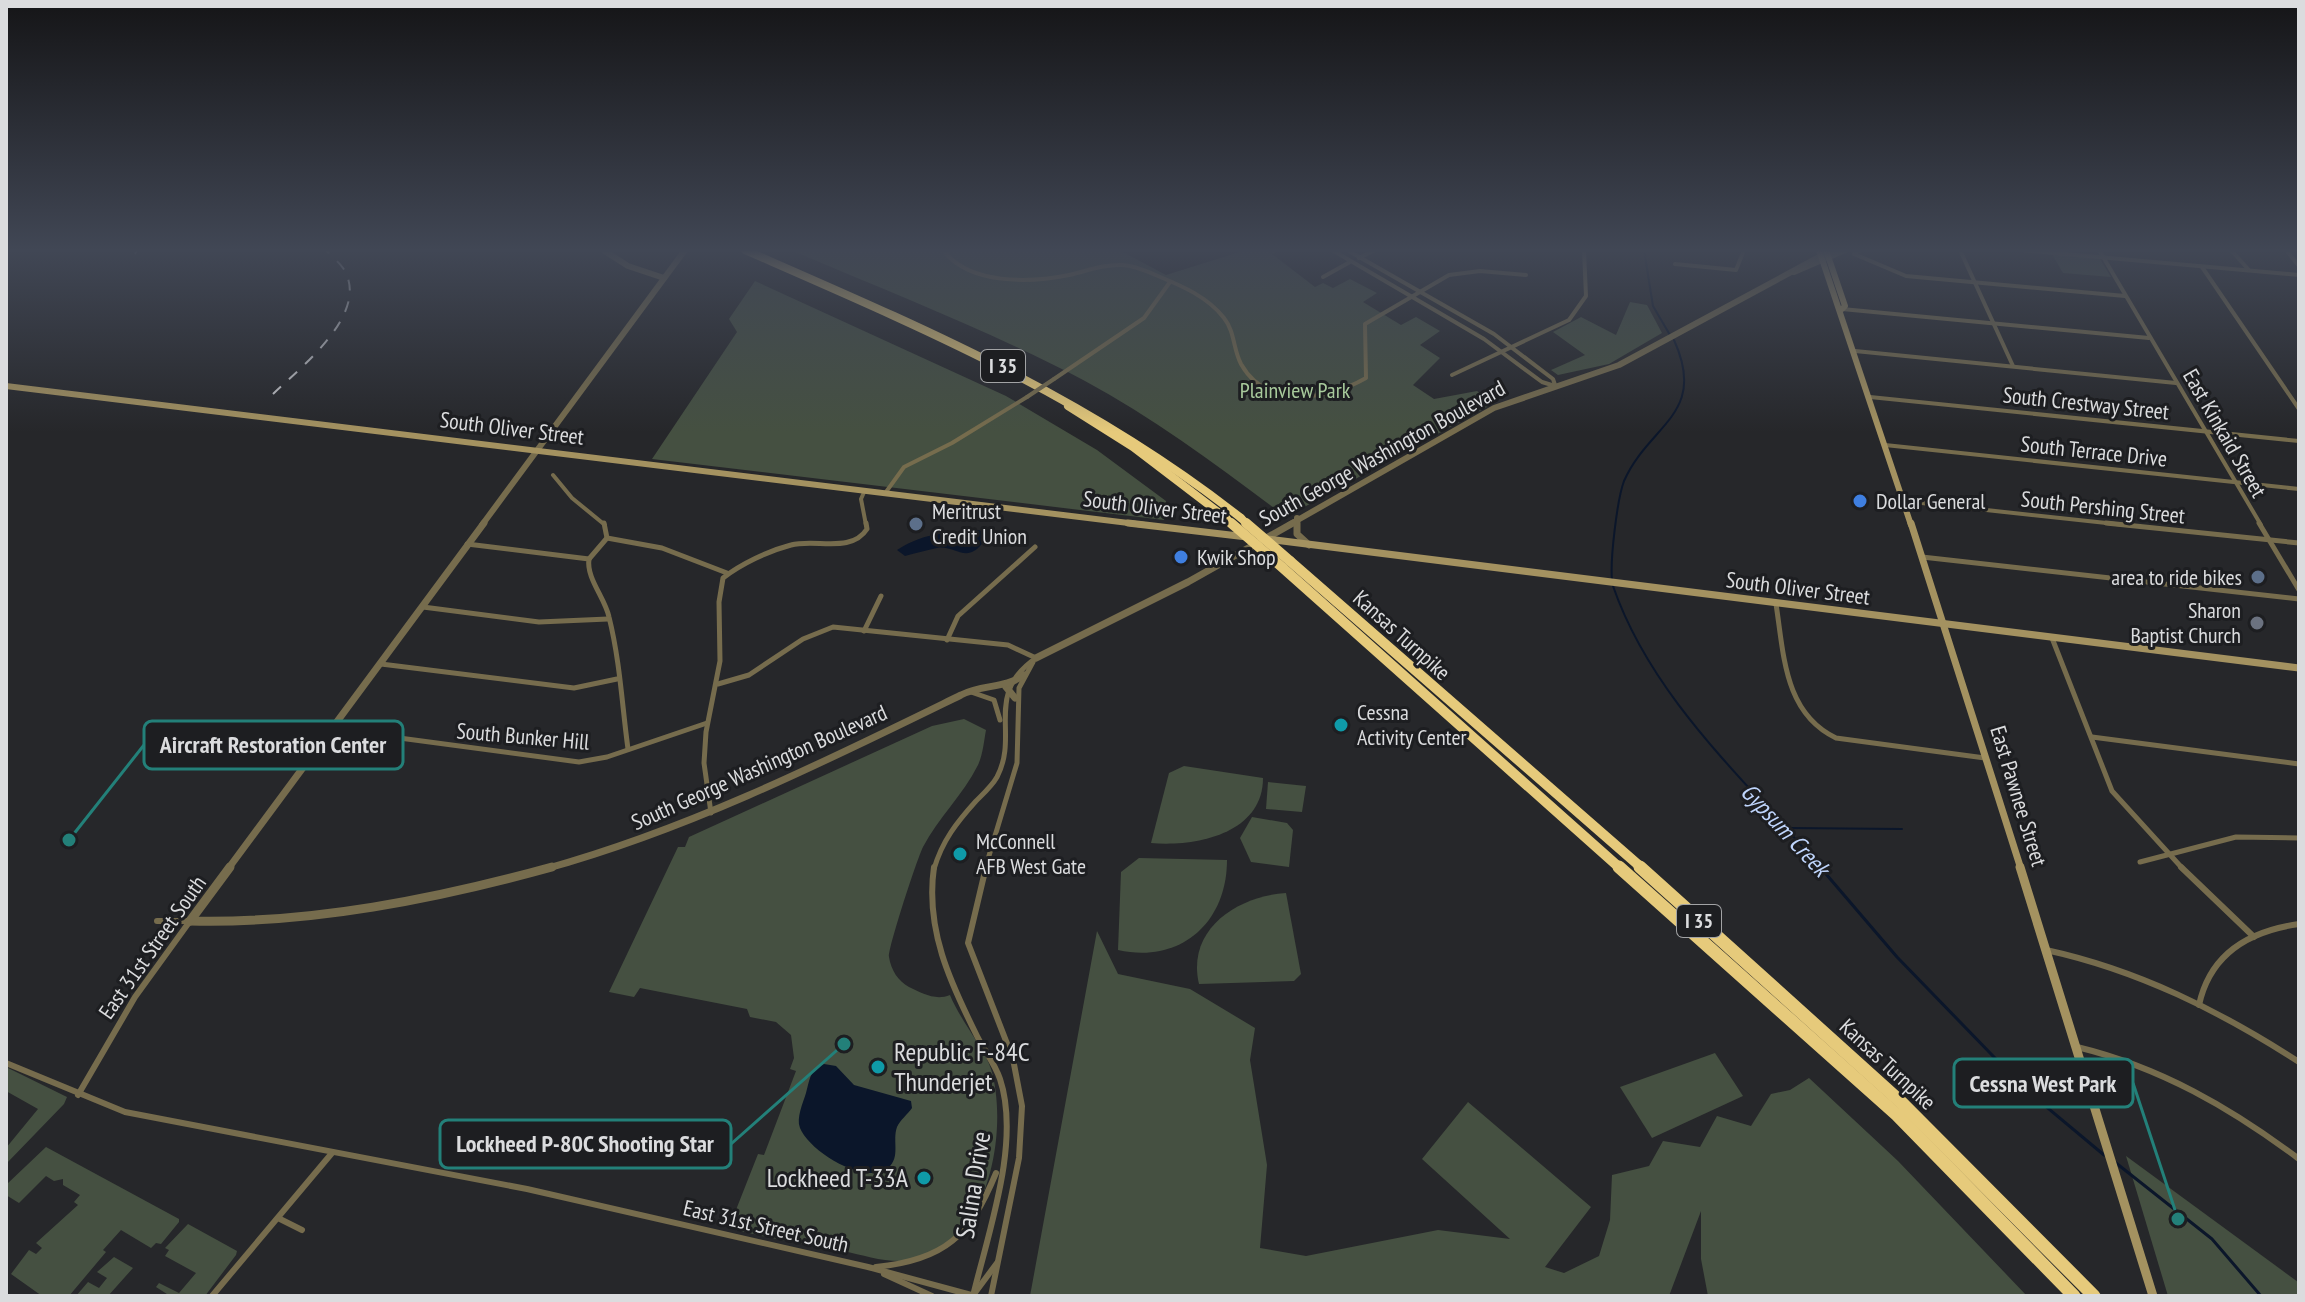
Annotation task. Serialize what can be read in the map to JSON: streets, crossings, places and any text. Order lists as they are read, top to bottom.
{
  "streets": {
    "highway": ["I 35", "Kansas Turnpike"],
    "main road": ["South Oliver Street", "East Pawnee Street"],
    "street": [
      "South Crestway Street",
      "East Kinkaid Street",
      "South Terrace Drive",
      "South George Washington Boulevard",
      "South Pershing Street",
      "South Bunker Hill",
      "East 31st Street South",
      "Salina Drive"
    ]
  },
  "crossings": [
    ["South Crestway Street", "East Kinkaid Street"],
    ["South Crestway Street", "East Pawnee Street"],
    ["South Oliver Street", "South George Washington Boulevard"],
    ["South Oliver Street", "East Pawnee Street"],
    ["South Oliver Street", "East 31st Street South"],
    ["East Kinkaid Street", "South Terrace Drive"],
    ["East Kinkaid Street", "South Pershing Street"],
    ["South Terrace Drive", "East Pawnee Street"],
    ["South George Washington Boulevard", "East 31st Street South"],
    ["South George Washington Boulevard", "Salina Drive"],
    ["South Pershing Street", "East Pawnee Street"],
    ["South Bunker Hill", "East 31st Street South"],
    ["East 31st Street South", "Salina Drive"]
  ],
  "water": ["Gypsum Creek"],
  "parks": ["Plainview Park"],
  "places": [
    "Dollar General",
    "Meritrust Credit Union",
    "Kwik Shop",
    "area to ride bikes",
    "Sharon Baptist Church",
    "Cessna Activity Center",
    "Aircraft Restoration Center",
    "McConnell AFB West Gate",
    "Lockheed P-80C Shooting Star",
    "Republic F-84C Thunderjet",
    "Lockheed T-33A",
    "Cessna West Park"
  ]
}
